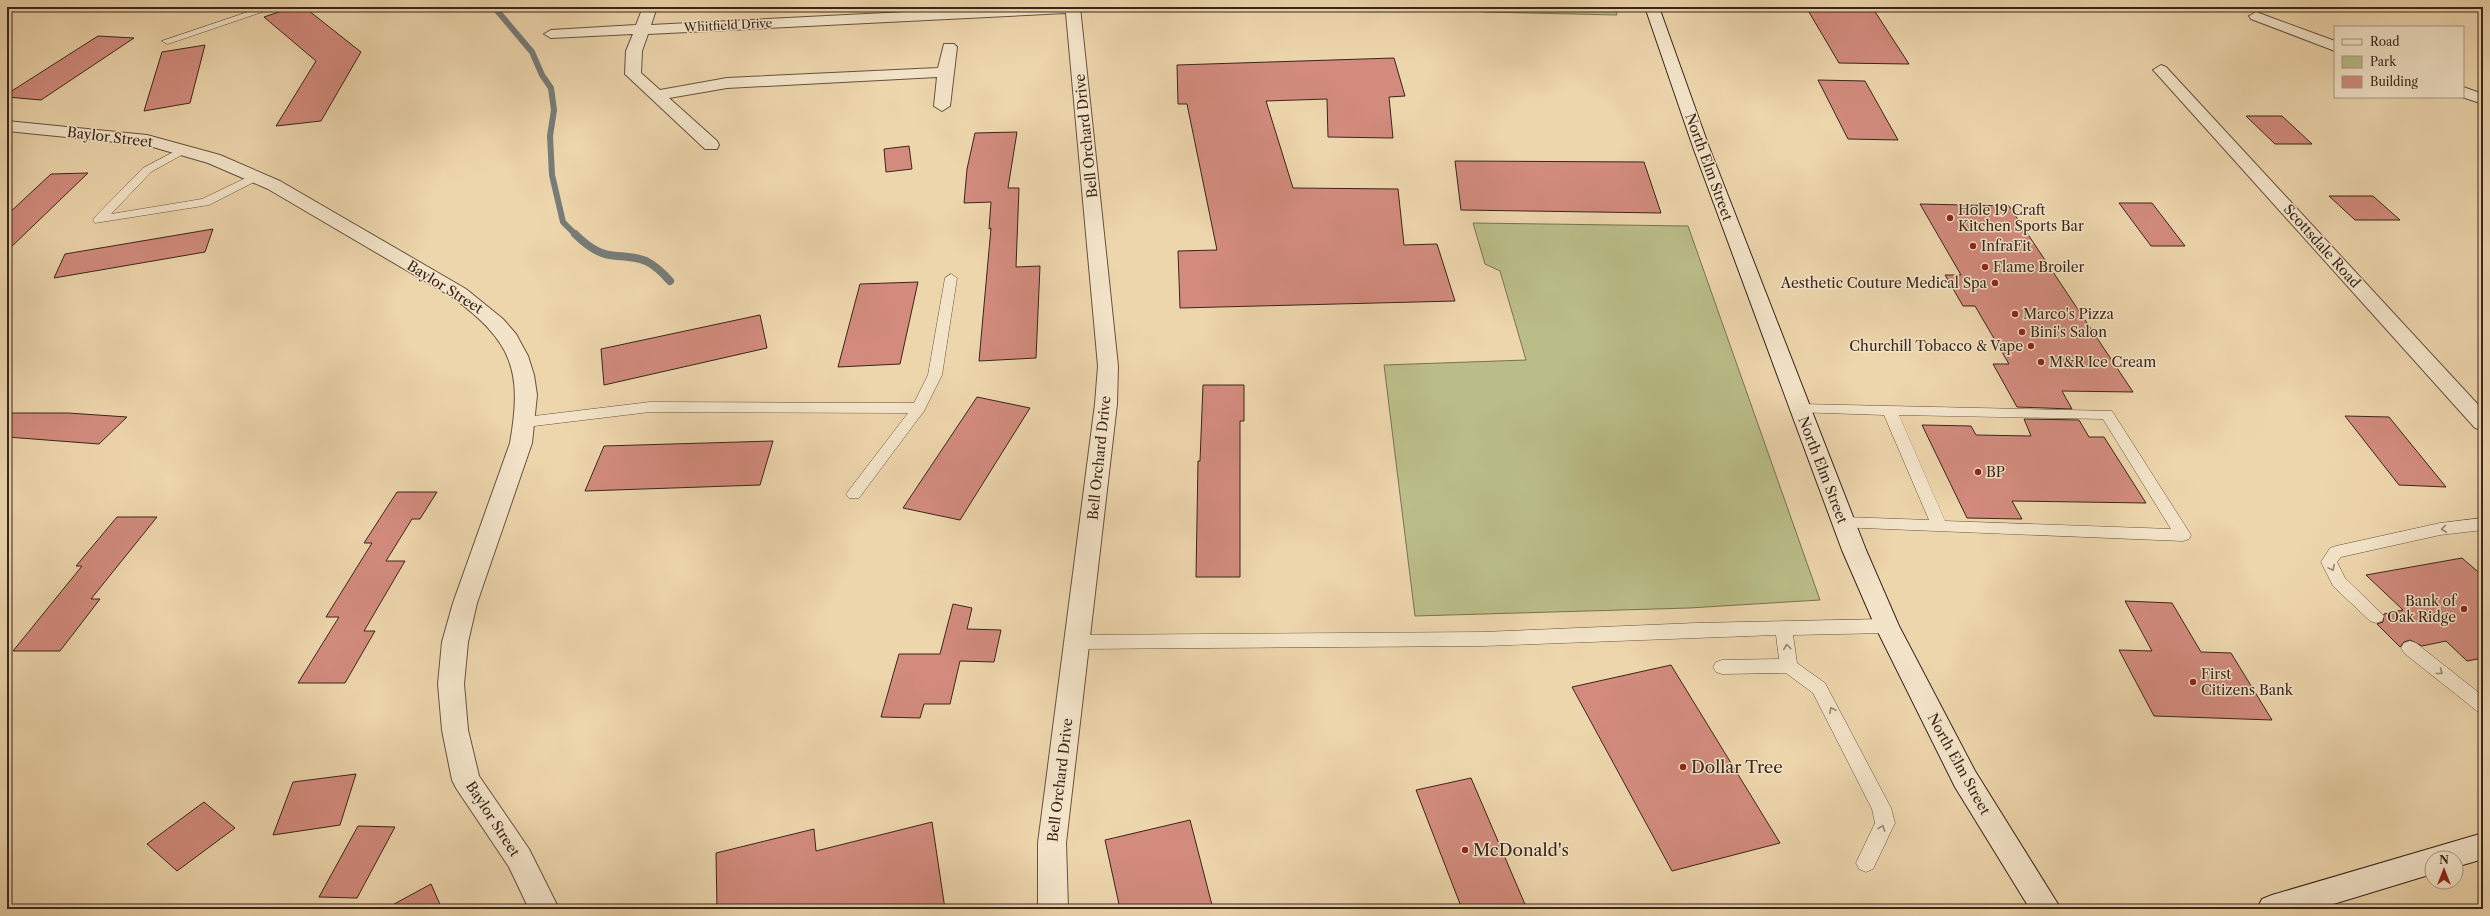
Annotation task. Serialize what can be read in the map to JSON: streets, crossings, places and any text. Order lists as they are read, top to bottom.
{
  "streets": {
    "street": [
      "Whitfield Drive",
      "Bell Orchard Drive",
      "Baylor Street",
      "North Elm Street",
      "Scottsdale Road"
    ]
  },
  "crossings": [
    ["Whitfield Drive", "Bell Orchard Drive"]
  ],
  "places": [
    "Hole 19 Craft Kitchen Sports Bar",
    "InfraFit",
    "Flame Broiler",
    "Aesthetic Couture Medical Spa",
    "Marco's Pizza",
    "Bini's Salon",
    "Churchill Tobacco & Vape",
    "M&R Ice Cream",
    "BP",
    "Bank of Oak Ridge",
    "First Citizens Bank",
    "Dollar Tree",
    "McDonald's"
  ],
  "legend": ["Road", "Park", "Building"],
  "north": "top"
}
